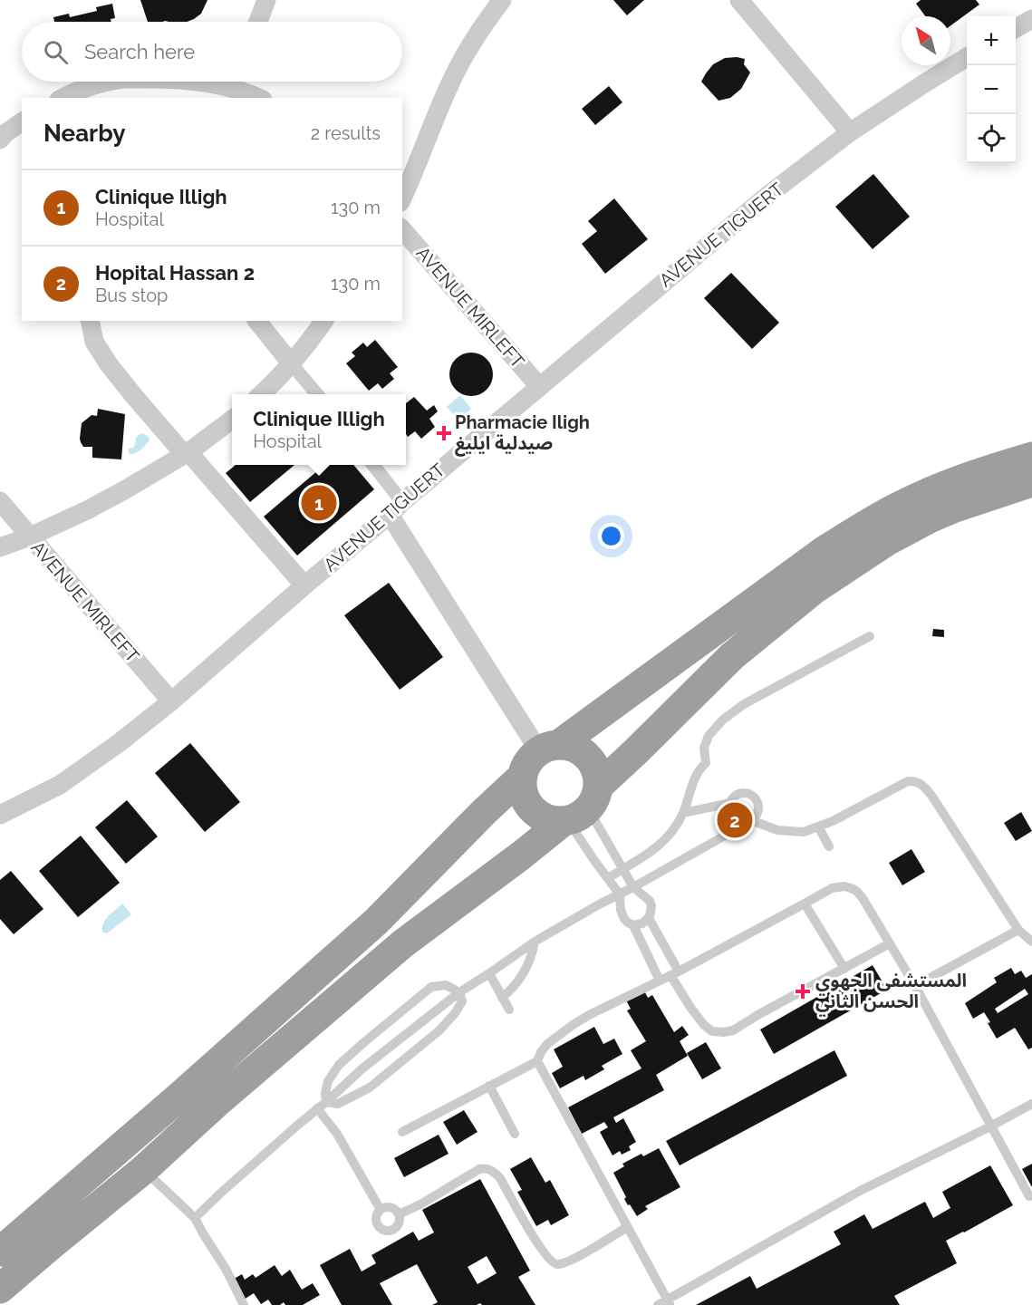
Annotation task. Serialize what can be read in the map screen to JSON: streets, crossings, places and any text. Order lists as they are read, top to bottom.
{
  "streets": {
    "street": ["AVENUE TIGUERT", "AVENUE MIRLEFT"]
  },
  "crossings": [
    ["AVENUE TIGUERT", "AVENUE MIRLEFT"]
  ],
  "places": {
    "health": ["Pharmacie Iligh صيدلية ايليغ", "المستشفى الجهوي الحسن الثاني"]
  },
  "north": "top left",
  "page": {
    "map_buttons": ["+", "−"],
    "search": "Search here",
    "heading": ["Nearby", "2 results"],
    "list": [
      {
        "mark": "1",
        "name": "Clinique Illigh",
        "note": "Hospital",
        "value": "130 m"
      },
      {
        "mark": "2",
        "name": "Hopital Hassan 2",
        "note": "Bus stop",
        "value": "130 m"
      }
    ],
    "popup": ["Clinique Illigh", "Hospital"],
    "pins": ["1", "2"]
  }
}
